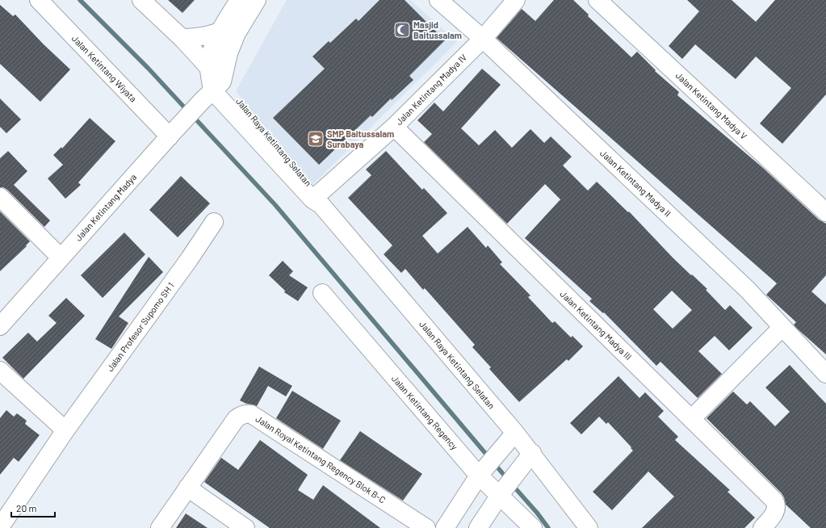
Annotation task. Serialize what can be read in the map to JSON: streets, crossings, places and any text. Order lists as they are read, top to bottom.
{
  "streets": {
    "street": [
      "Jalan Ketintang Wiyata",
      "Jalan Ketintang Madya IV",
      "Jalan Ketintang Madya V",
      "Jalan Raya Ketintang Selatan",
      "Jalan Ketintang Madya II",
      "Jalan Ketintang Madya",
      "Jalan Ketintang Madya III",
      "Jalan Profesor Supomo SH 1",
      "Jalan Ketintang Regency",
      "Jalan Royal Ketintang Regency Blok B-C"
    ]
  },
  "crossings": [
    ["Jalan Ketintang Wiyata", "Jalan Ketintang Madya"],
    ["Jalan Ketintang Madya IV", "Jalan Raya Ketintang Selatan"],
    ["Jalan Ketintang Madya IV", "Jalan Ketintang Madya II"],
    ["Jalan Ketintang Madya IV", "Jalan Ketintang Madya III"],
    ["Jalan Raya Ketintang Selatan", "Jalan Ketintang Madya"]
  ],
  "places": {
    "mosque": ["Masjid Baitussalam"],
    "school or university": ["SMP Baitussalam Surabaya"]
  },
  "scale_bar": "20 m"
}
